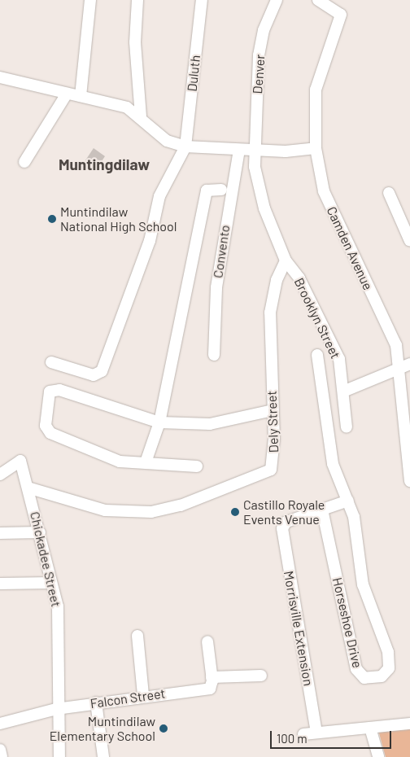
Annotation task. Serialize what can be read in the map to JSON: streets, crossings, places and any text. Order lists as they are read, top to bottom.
{
  "streets": {
    "street": [
      "Duluth",
      "Denver",
      "Camden Avenue",
      "Convento",
      "Brooklyn Street",
      "Dely Street",
      "Chickadee Street",
      "Horseshoe Drive",
      "Morrisville Extension",
      "Falcon Street"
    ]
  },
  "crossings": [
    ["Brooklyn Street", "Dely Street"],
    ["Dely Street", "Chickadee Street"],
    ["Chickadee Street", "Falcon Street"],
    ["Horseshoe Drive", "Morrisville Extension"]
  ],
  "districts": ["Muntingdilaw"],
  "places": ["Muntindilaw National High School", "Castillo Royale Events Venue", "Muntindilaw Elementary School"],
  "scale_bar": "100 m"
}
